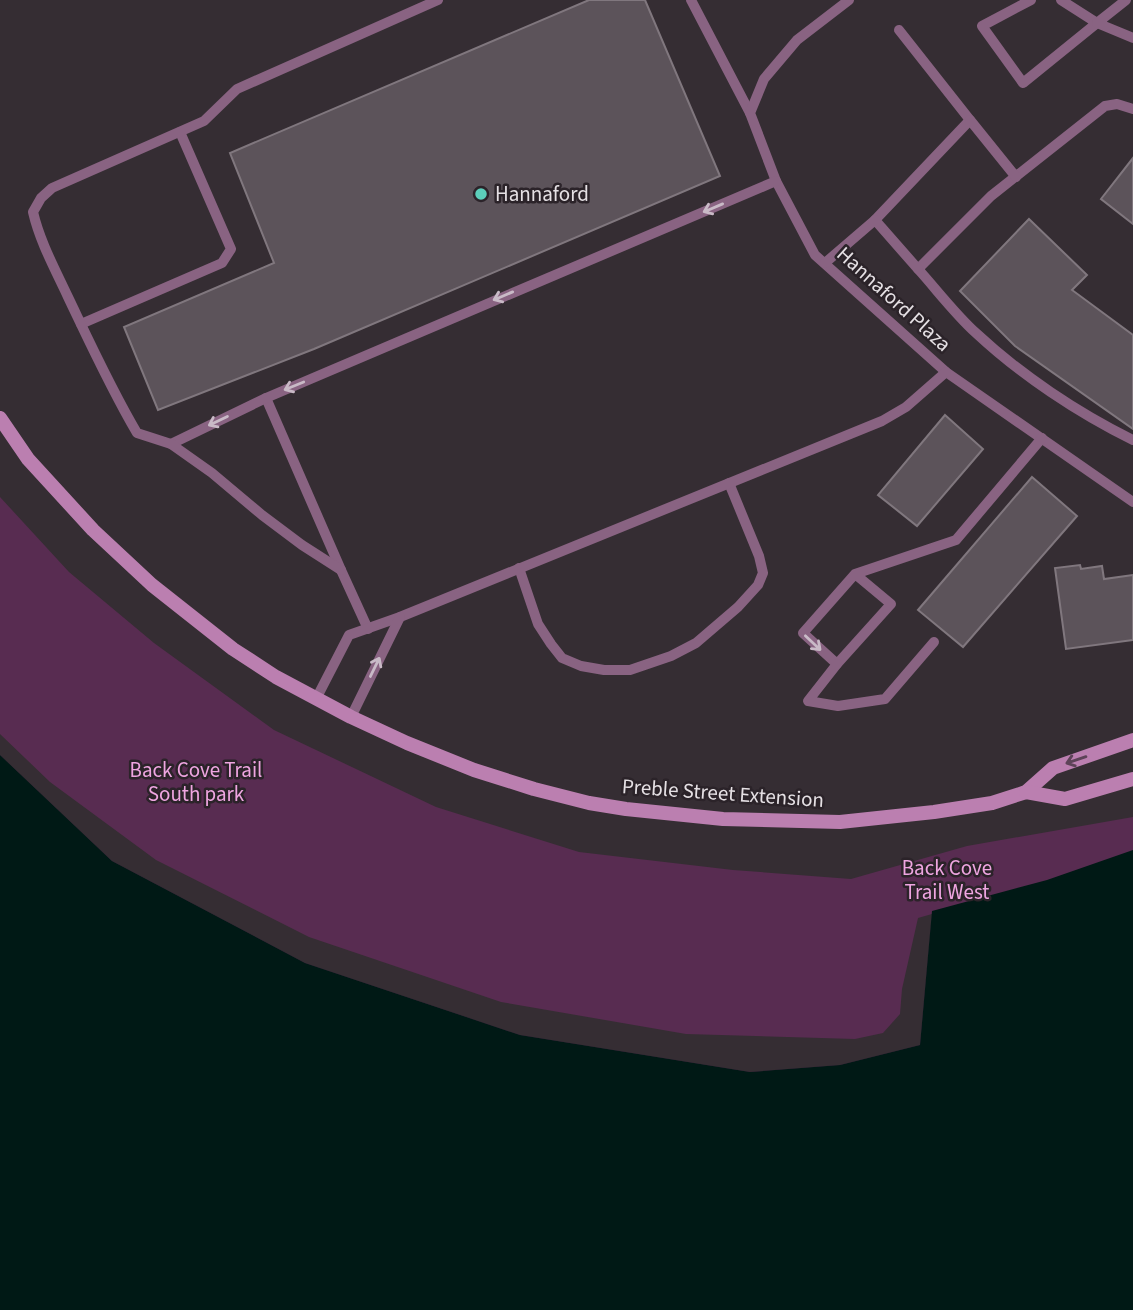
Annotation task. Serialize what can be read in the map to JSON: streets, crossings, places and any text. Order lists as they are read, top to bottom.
{
  "streets": {
    "main road": ["Preble Street Extension"],
    "lane": ["Hannaford Plaza"]
  },
  "parks": ["Back Cove Trail South park", "Back Cove Trail West"],
  "places": ["Hannaford"]
}
